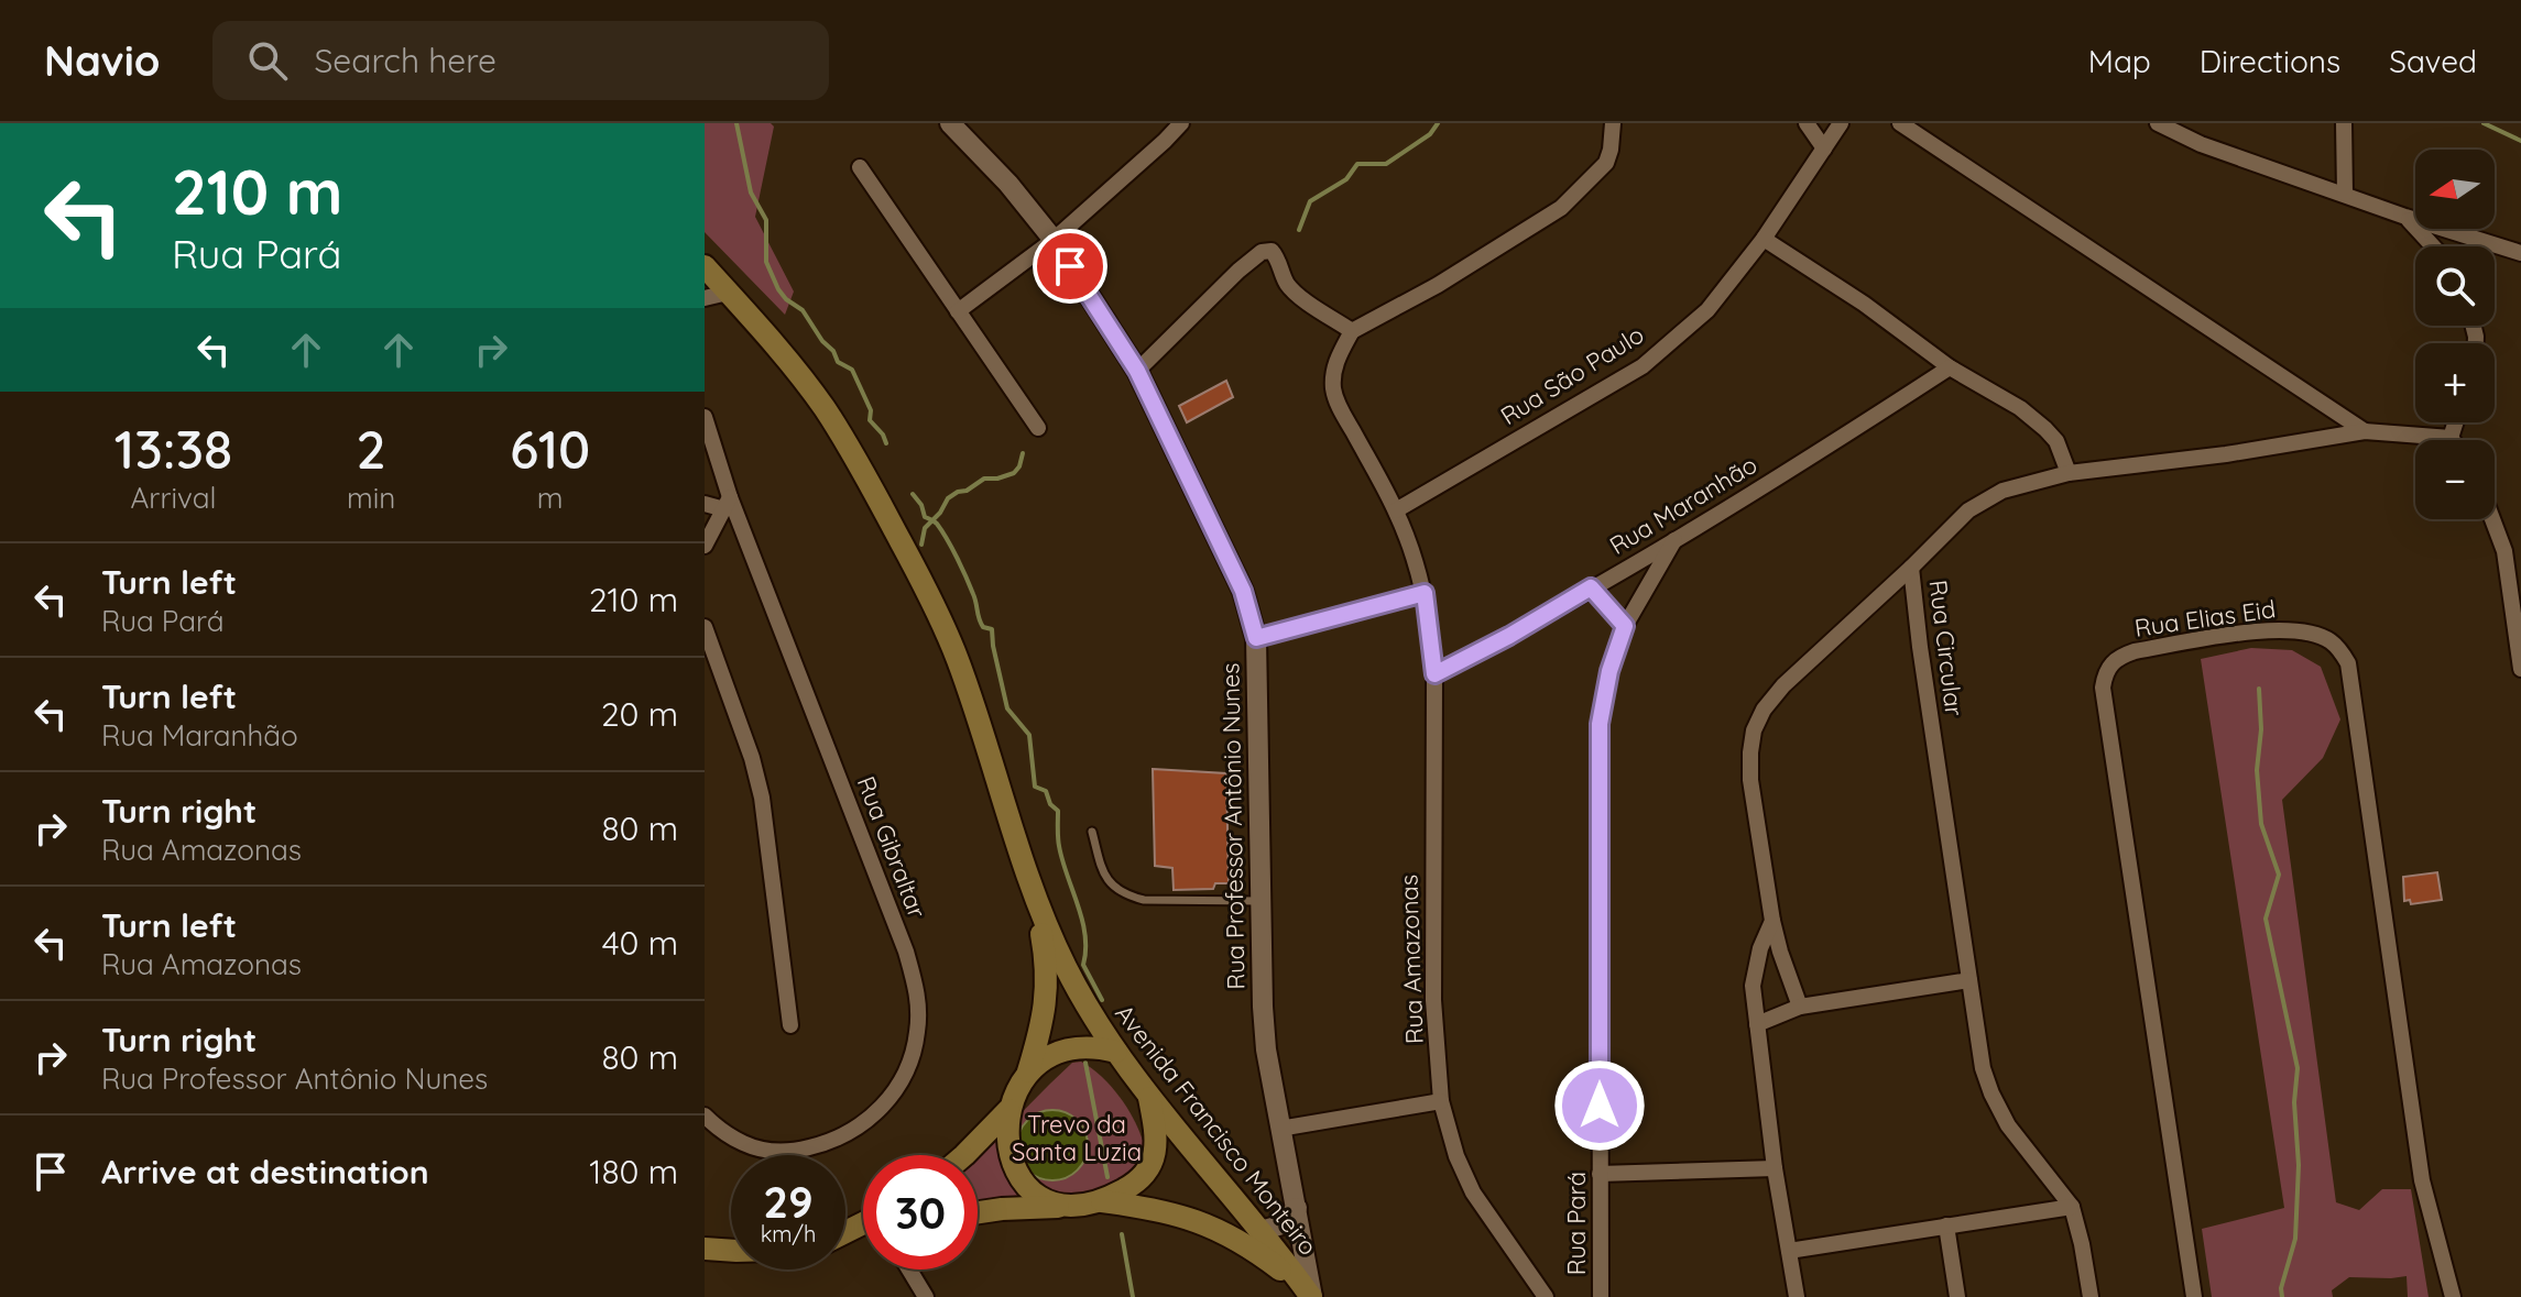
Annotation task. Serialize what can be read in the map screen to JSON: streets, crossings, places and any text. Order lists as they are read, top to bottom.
{
  "streets": {
    "main road": ["Avenida Francisco Monteiro"],
    "street": [
      "Rua São Paulo",
      "Rua Maranhão",
      "Rua Elias Eid",
      "Rua Circular",
      "Rua Professor Antônio Nunes",
      "Rua Gibraltar",
      "Rua Amazonas",
      "Rua Pará"
    ]
  },
  "crossings": [
    ["Rua São Paulo", "Rua Amazonas"],
    ["Rua Maranhão", "Rua Amazonas"],
    ["Rua Maranhão", "Rua Pará"],
    ["Rua Professor Antônio Nunes", "Avenida Francisco Monteiro"]
  ],
  "parks": ["Trevo da Santa Luzia"],
  "north": "left",
  "page": {
    "header": "Navio",
    "search": "Search here",
    "nav": ["Map", "Directions", "Saved"],
    "turn": ["210 m", "Rua Pará"],
    "map_buttons": ["+", "−"],
    "eta": [
      "13:38",
      "Arrival",
      "2",
      "min",
      "610",
      "m"
    ],
    "list": [
      {
        "name": "Turn left",
        "note": "Rua Pará",
        "value": "210 m"
      },
      {
        "name": "Turn left",
        "note": "Rua Maranhão",
        "value": "20 m"
      },
      {
        "name": "Turn right",
        "note": "Rua Amazonas",
        "value": "80 m"
      },
      {
        "name": "Turn left",
        "note": "Rua Amazonas",
        "value": "40 m"
      },
      {
        "name": "Turn right",
        "note": "Rua Professor Antônio Nunes",
        "value": "80 m"
      },
      {
        "name": "Arrive at destination",
        "value": "180 m"
      }
    ],
    "speed": "29 km/h",
    "limit": "30"
  }
}
